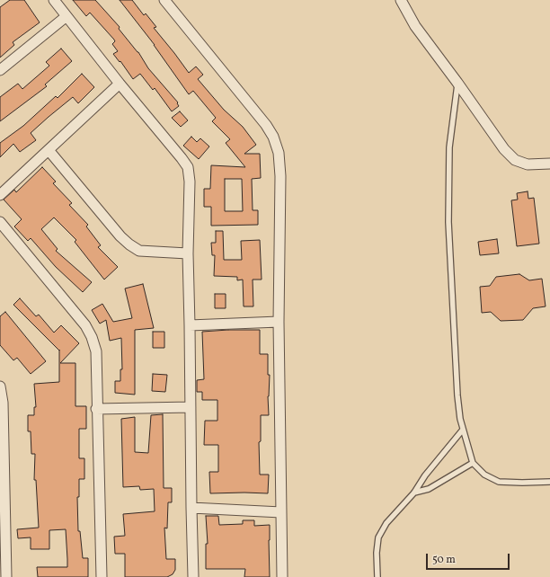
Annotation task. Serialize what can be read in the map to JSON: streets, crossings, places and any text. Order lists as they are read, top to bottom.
{
  "scale_bar": "50 m"
}
